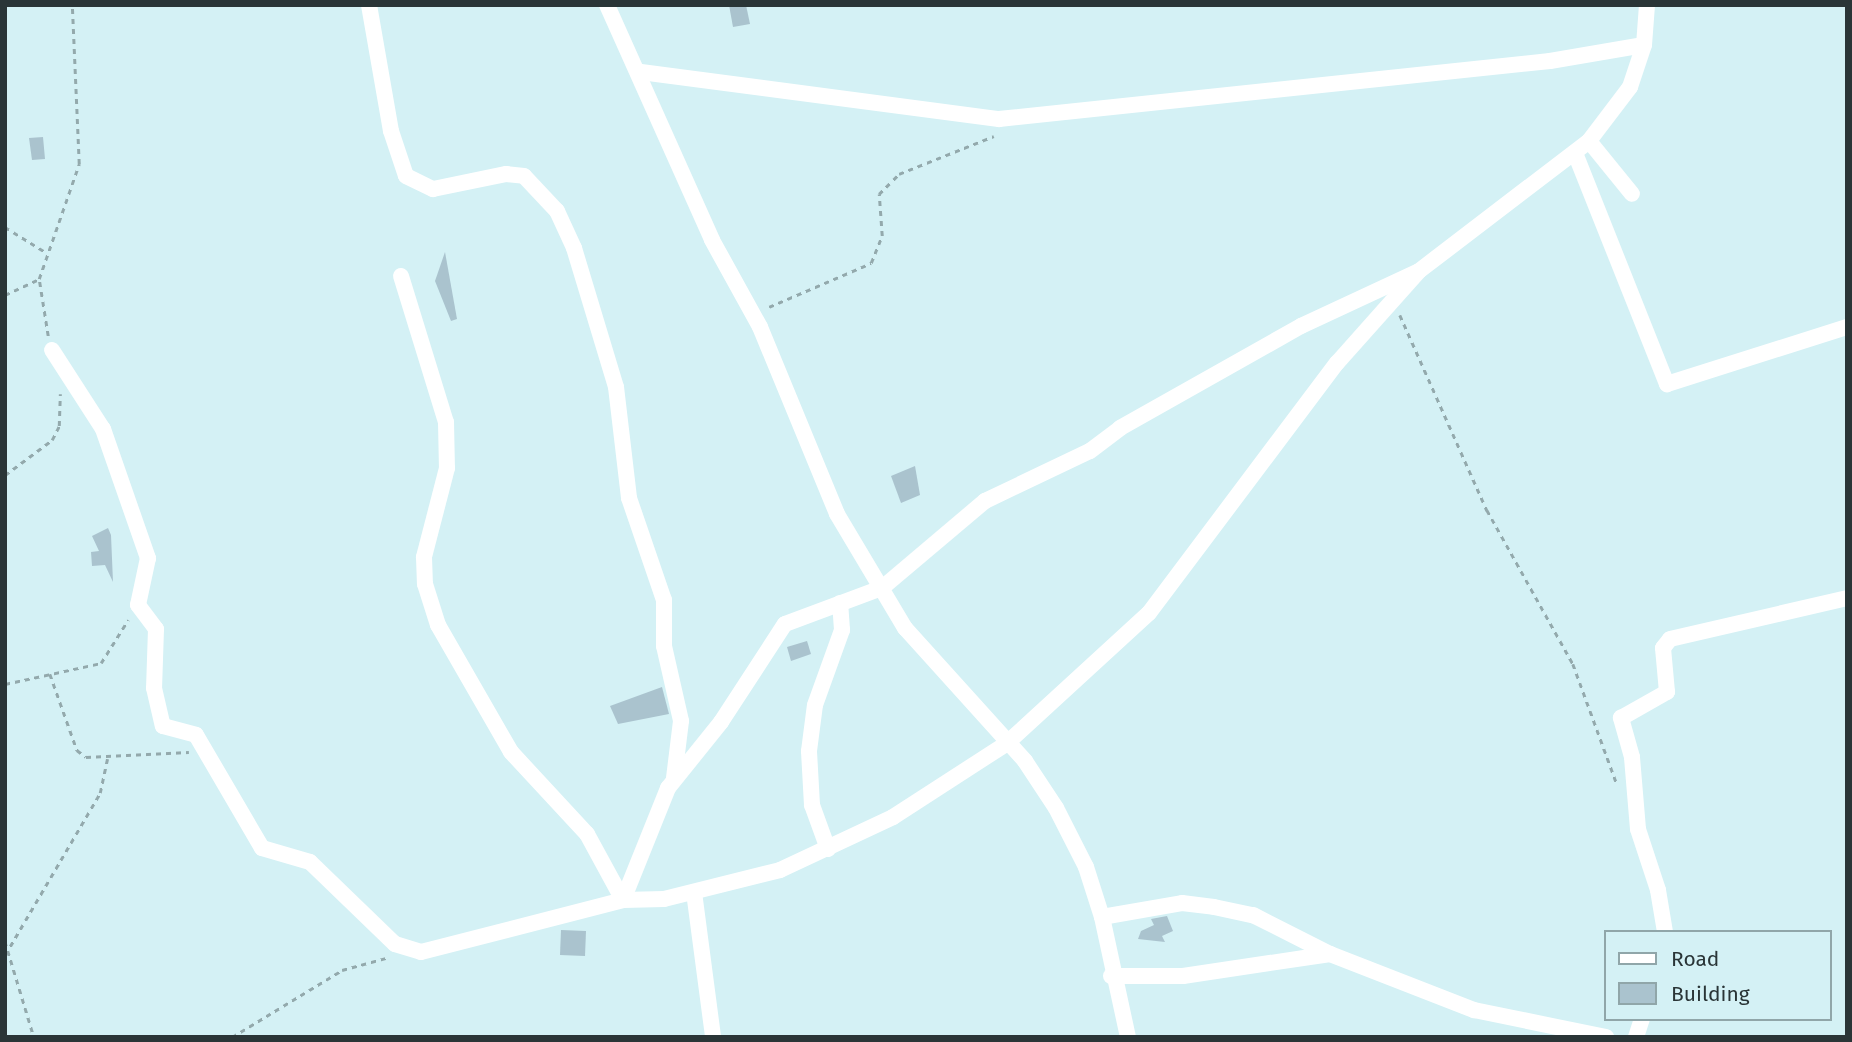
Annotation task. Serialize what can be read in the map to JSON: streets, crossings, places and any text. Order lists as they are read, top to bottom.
{
  "legend": ["Road", "Building"]
}
